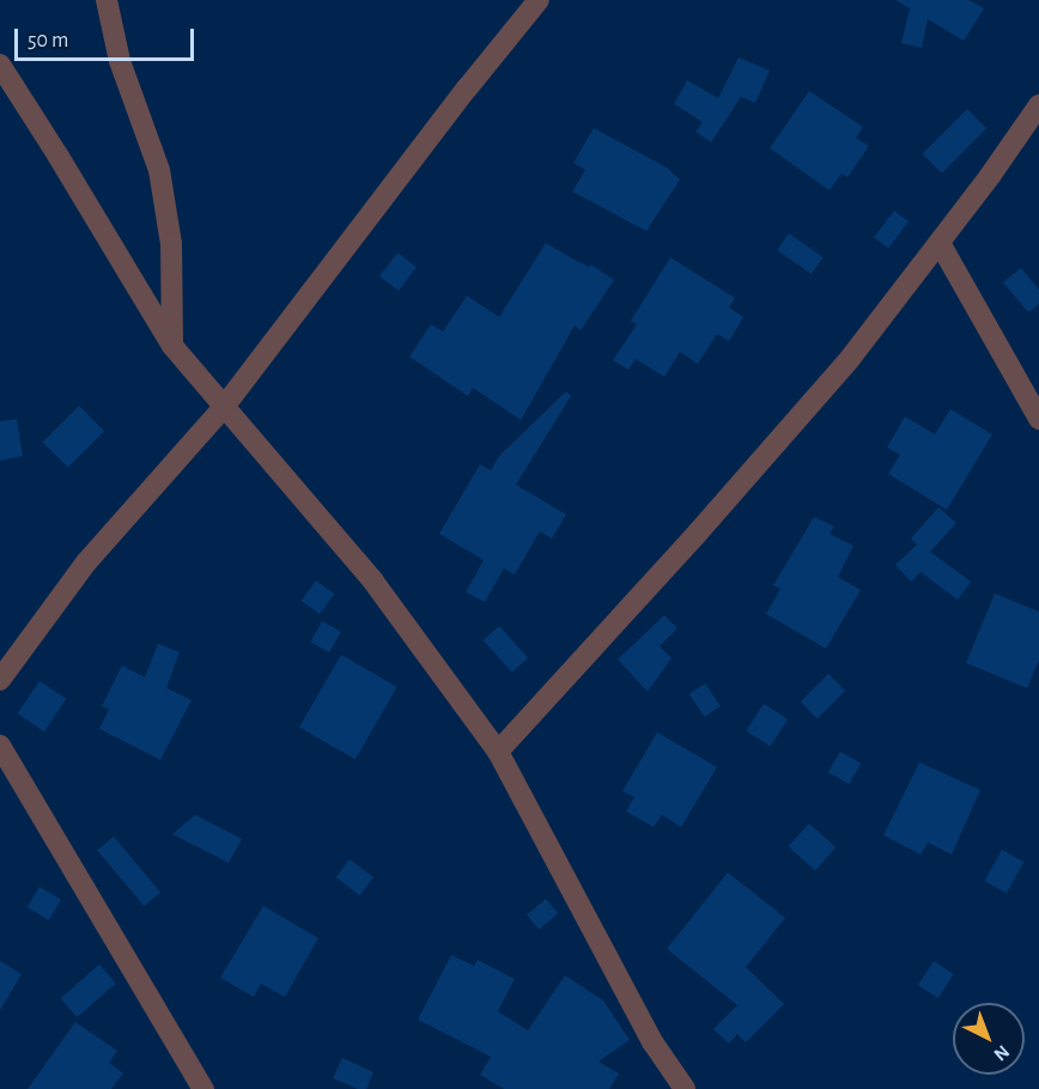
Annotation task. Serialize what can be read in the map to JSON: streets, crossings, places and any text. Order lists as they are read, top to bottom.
{
  "scale_bar": "50 m",
  "north": "bottom right"
}
